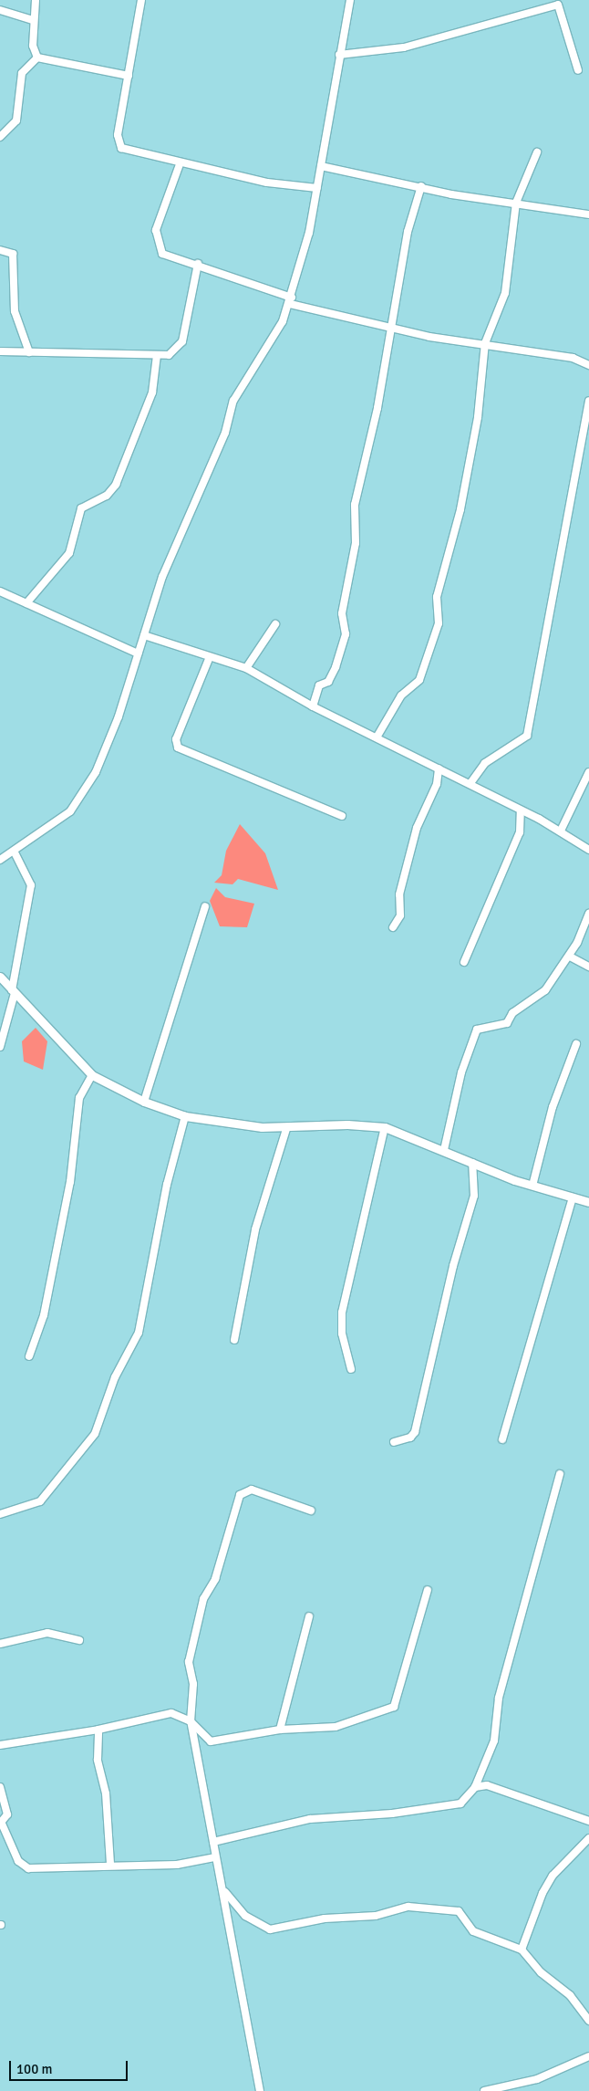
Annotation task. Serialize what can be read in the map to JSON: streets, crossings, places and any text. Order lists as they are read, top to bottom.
{
  "scale_bar": "100 m"
}
